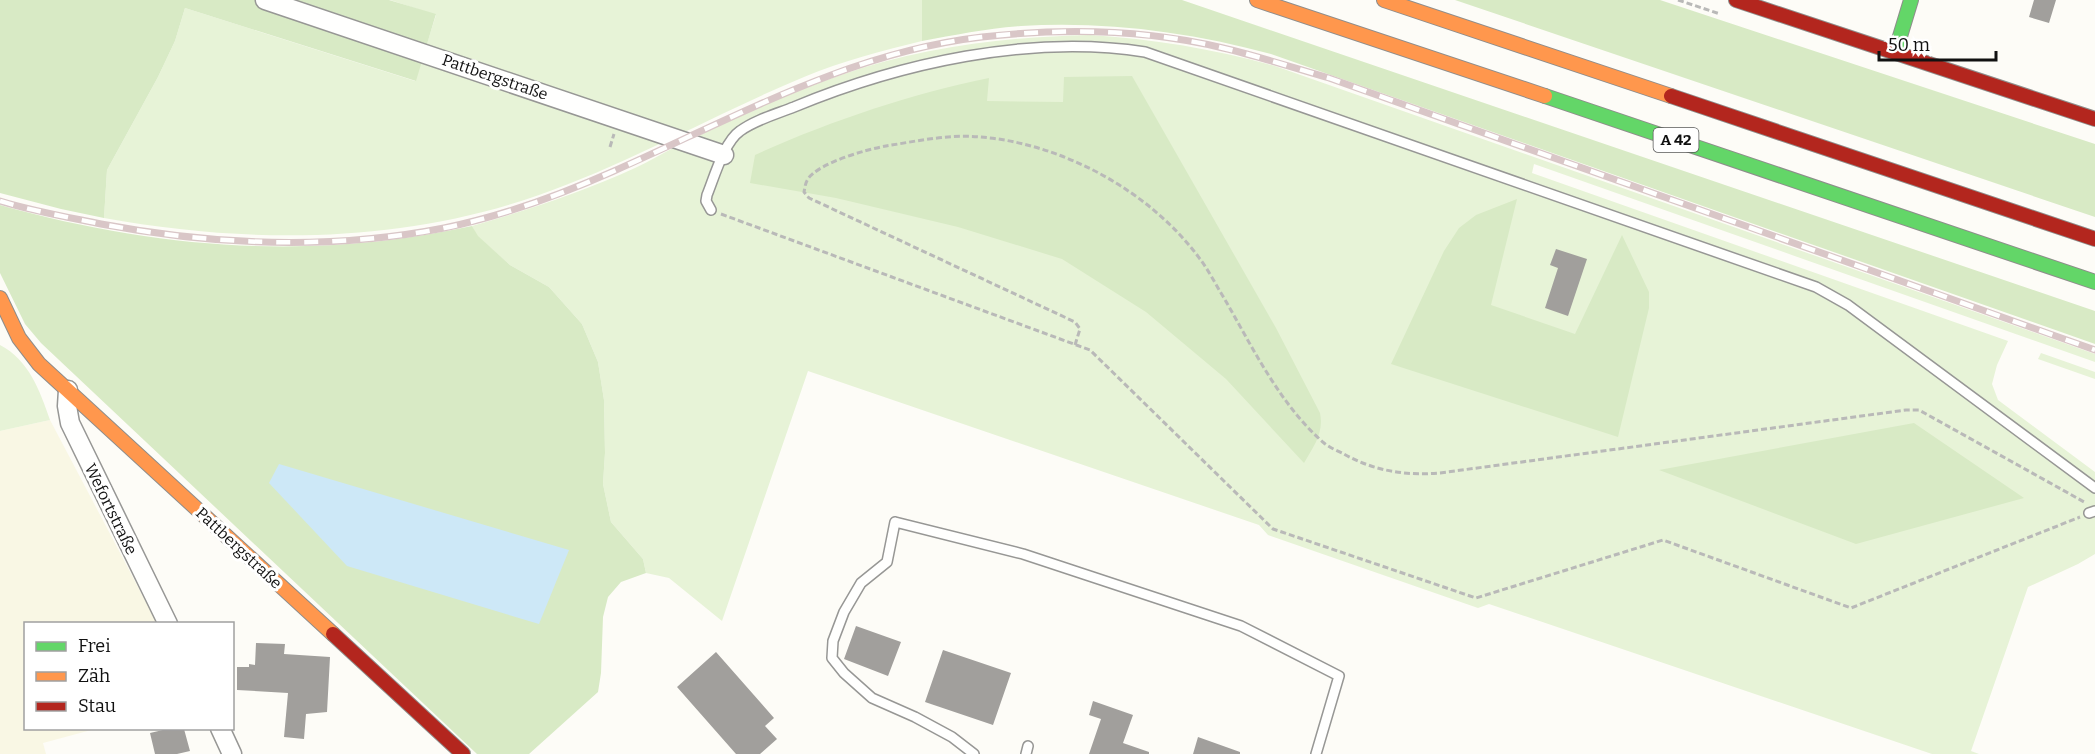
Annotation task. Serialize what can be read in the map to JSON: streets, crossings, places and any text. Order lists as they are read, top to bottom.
{
  "streets": {
    "main road": ["Pattbergstraße", "A 42"],
    "street": ["Wefortstraße"]
  },
  "crossings": [
    ["Pattbergstraße", "Wefortstraße"]
  ],
  "legend": ["Frei", "Zäh", "Stau"],
  "scale_bar": "50 m"
}
